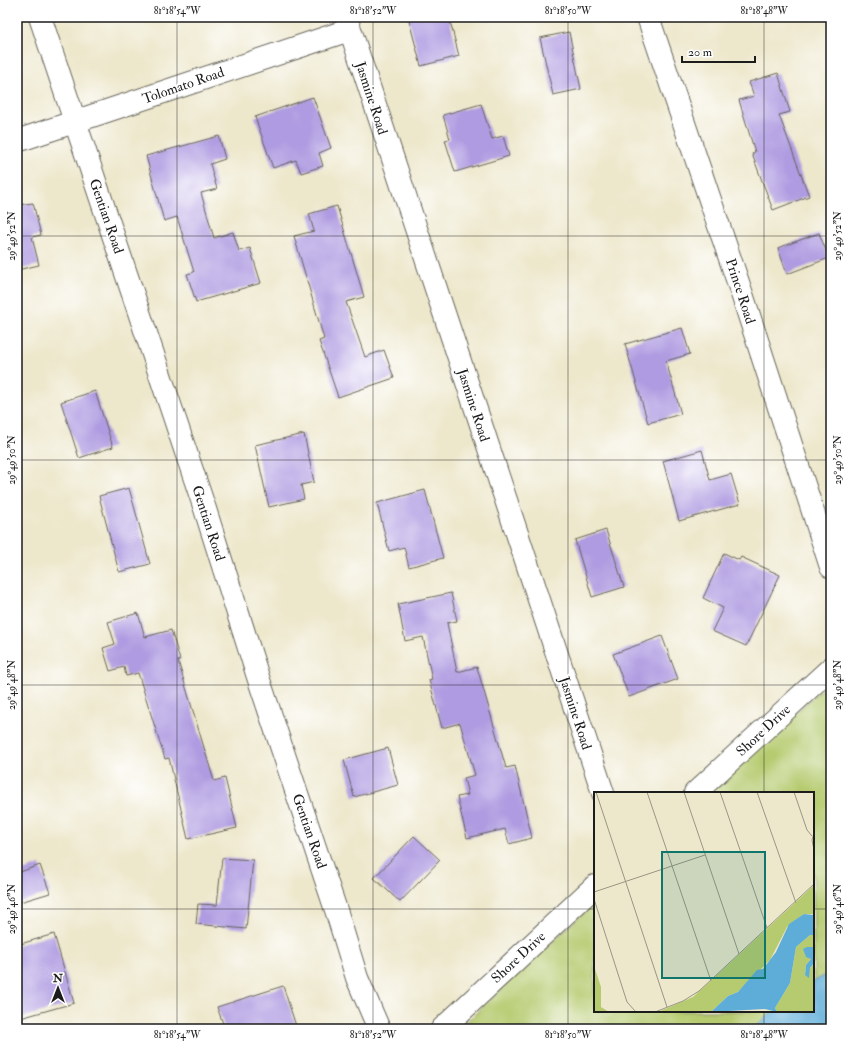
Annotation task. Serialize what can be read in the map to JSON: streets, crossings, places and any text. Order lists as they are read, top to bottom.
{
  "streets": {
    "street": [
      "Tolomato Road",
      "Jasmine Road",
      "Gentian Road",
      "Prince Road",
      "Shore Drive"
    ]
  },
  "crossings": [
    ["Tolomato Road", "Jasmine Road"],
    ["Tolomato Road", "Gentian Road"]
  ],
  "scale_bar": "20 m",
  "north": "top",
  "coordinates": [
    "81°18'54\"W",
    "81°18'52\"W",
    "81°18'50\"W",
    "81°18'48\"W",
    "29°49'52\"N",
    "29°49'50\"N",
    "29°49'48\"N",
    "29°49'46\"N"
  ]
}
